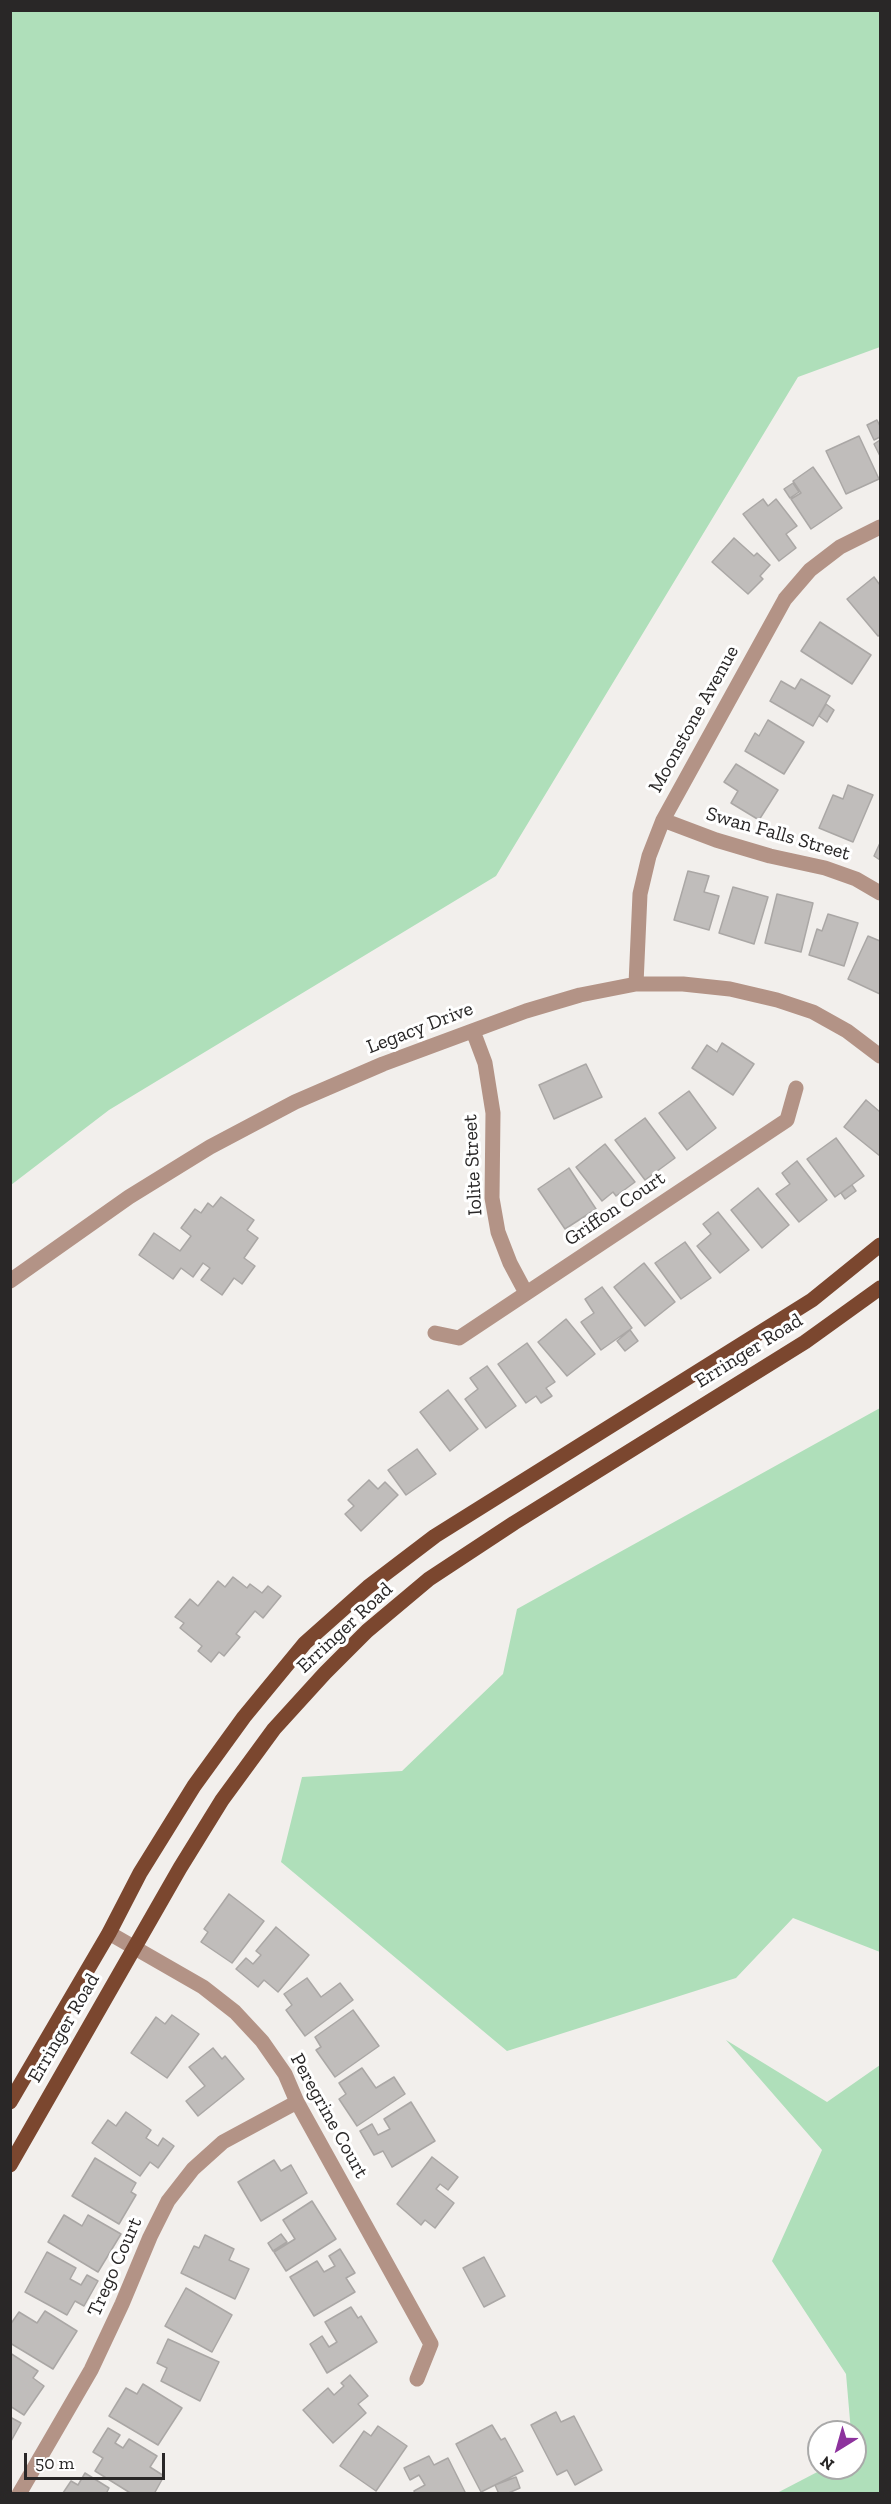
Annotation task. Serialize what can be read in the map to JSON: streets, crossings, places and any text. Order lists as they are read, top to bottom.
{
  "streets": {
    "main road": ["Erringer Road"],
    "street": [
      "Moonstone Avenue",
      "Swan Falls Street",
      "Legacy Drive",
      "Iolite Street",
      "Griffon Court",
      "Peregrine Court",
      "Trego Court"
    ]
  },
  "crossings": [
    ["Moonstone Avenue", "Swan Falls Street"],
    ["Moonstone Avenue", "Legacy Drive"],
    ["Legacy Drive", "Iolite Street"],
    ["Iolite Street", "Griffon Court"],
    ["Erringer Road", "Peregrine Court"],
    ["Peregrine Court", "Trego Court"]
  ],
  "scale_bar": "50 m",
  "north": "bottom left"
}
